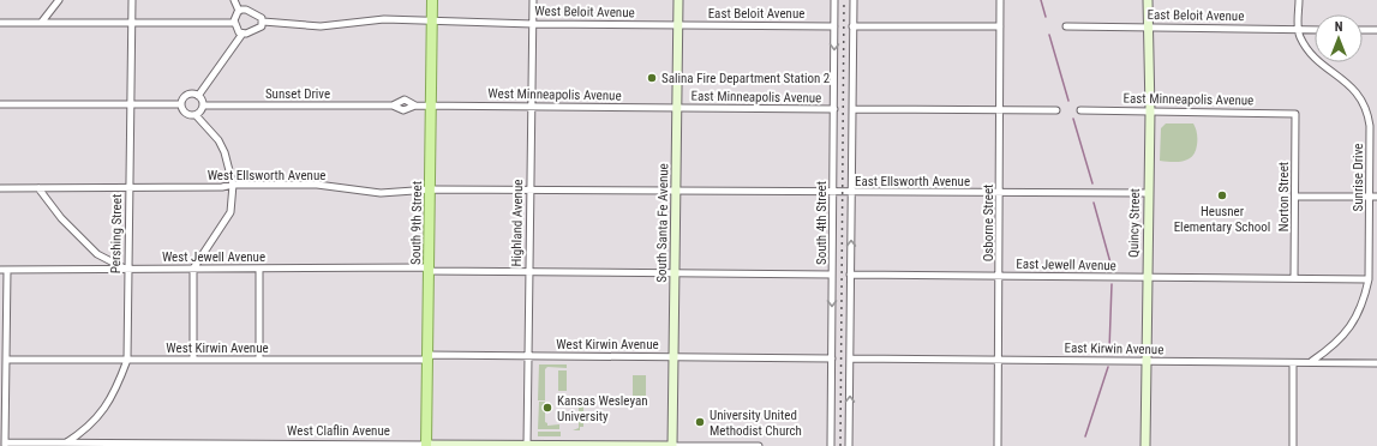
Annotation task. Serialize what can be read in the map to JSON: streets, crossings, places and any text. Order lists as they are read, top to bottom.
{
  "streets": {
    "main road": [
      "South 9th Street",
      "South Santa Fe Avenue",
      "Quincy Street",
      "West Claflin Avenue"
    ],
    "street": [
      "West Beloit Avenue",
      "East Beloit Avenue",
      "Sunset Drive",
      "West Minneapolis Avenue",
      "East Minneapolis Avenue",
      "West Ellsworth Avenue",
      "Sunrise Drive",
      "East Ellsworth Avenue",
      "Norton Street",
      "Highland Avenue",
      "South 4th Street",
      "Osborne Street",
      "Pershing Street",
      "West Jewell Avenue",
      "East Jewell Avenue",
      "West Kirwin Avenue",
      "East Kirwin Avenue"
    ]
  },
  "crossings": [
    ["West Beloit Avenue", "East Beloit Avenue"],
    ["West Beloit Avenue", "South 9th Street"],
    ["West Beloit Avenue", "Highland Avenue"],
    ["West Beloit Avenue", "South Santa Fe Avenue"],
    ["East Beloit Avenue", "Sunrise Drive"],
    ["East Beloit Avenue", "South Santa Fe Avenue"],
    ["East Beloit Avenue", "South 4th Street"],
    ["East Beloit Avenue", "Quincy Street"],
    ["Sunset Drive", "West Minneapolis Avenue"],
    ["Sunset Drive", "South 9th Street"],
    ["West Minneapolis Avenue", "East Minneapolis Avenue"],
    ["West Minneapolis Avenue", "South 9th Street"],
    ["West Minneapolis Avenue", "Highland Avenue"],
    ["West Minneapolis Avenue", "South Santa Fe Avenue"],
    ["East Minneapolis Avenue", "Norton Street"],
    ["East Minneapolis Avenue", "South Santa Fe Avenue"],
    ["East Minneapolis Avenue", "South 4th Street"],
    ["East Minneapolis Avenue", "Quincy Street"],
    ["West Ellsworth Avenue", "East Ellsworth Avenue"],
    ["West Ellsworth Avenue", "South 9th Street"],
    ["West Ellsworth Avenue", "Highland Avenue"],
    ["West Ellsworth Avenue", "South Santa Fe Avenue"],
    ["West Ellsworth Avenue", "Pershing Street"],
    ["Sunrise Drive", "East Jewell Avenue"],
    ["Sunrise Drive", "East Kirwin Avenue"],
    ["East Ellsworth Avenue", "South Santa Fe Avenue"],
    ["East Ellsworth Avenue", "South 4th Street"],
    ["East Ellsworth Avenue", "Osborne Street"],
    ["East Ellsworth Avenue", "Quincy Street"],
    ["Norton Street", "East Jewell Avenue"],
    ["South 9th Street", "West Jewell Avenue"],
    ["South 9th Street", "West Kirwin Avenue"],
    ["South 9th Street", "West Claflin Avenue"],
    ["Highland Avenue", "West Jewell Avenue"],
    ["Highland Avenue", "West Kirwin Avenue"],
    ["Highland Avenue", "West Claflin Avenue"],
    ["South Santa Fe Avenue", "West Jewell Avenue"],
    ["South Santa Fe Avenue", "West Kirwin Avenue"],
    ["South Santa Fe Avenue", "West Claflin Avenue"],
    ["Osborne Street", "East Jewell Avenue"],
    ["Osborne Street", "East Kirwin Avenue"],
    ["Quincy Street", "East Jewell Avenue"],
    ["Quincy Street", "East Kirwin Avenue"],
    ["Pershing Street", "West Jewell Avenue"],
    ["Pershing Street", "West Kirwin Avenue"],
    ["Pershing Street", "West Claflin Avenue"]
  ],
  "places": [
    "Salina Fire Department Station 2",
    "Heusner Elementary School",
    "Kansas Wesleyan University",
    "University United Methodist Church"
  ],
  "north": "top"
}
